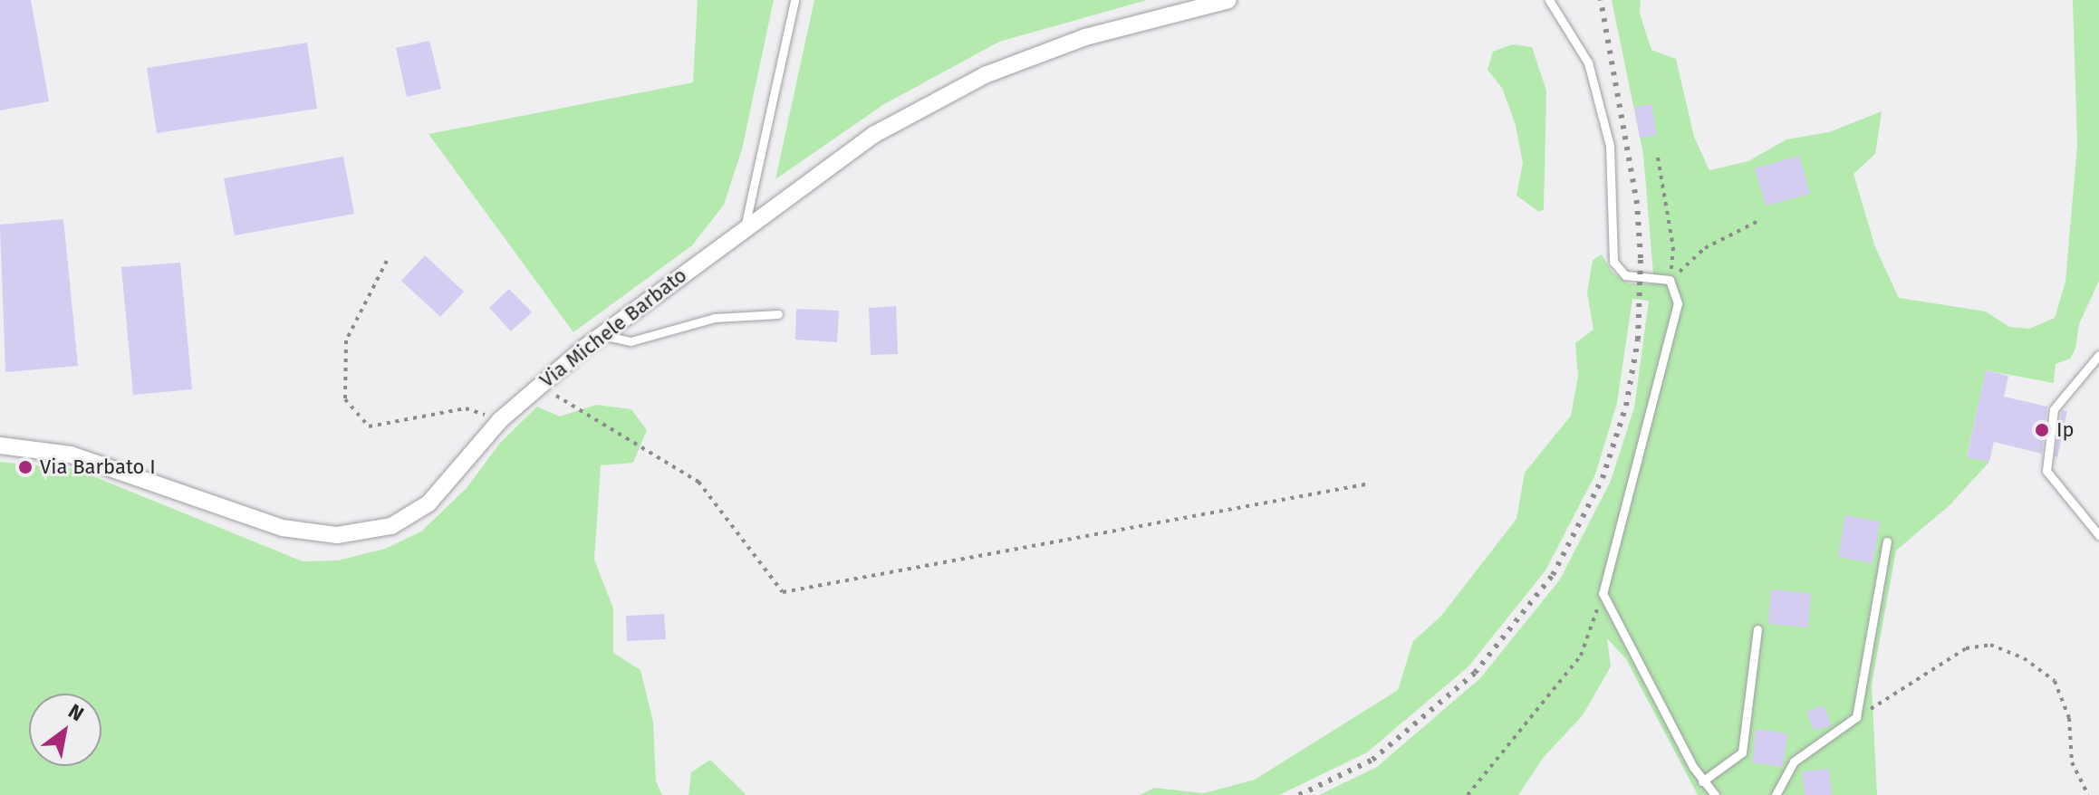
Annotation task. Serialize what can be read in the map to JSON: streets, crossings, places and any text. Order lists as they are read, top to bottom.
{
  "streets": {
    "street": ["Via Michele Barbato"]
  },
  "places": ["Ip", "Via Barbato I"],
  "north": "top right"
}
